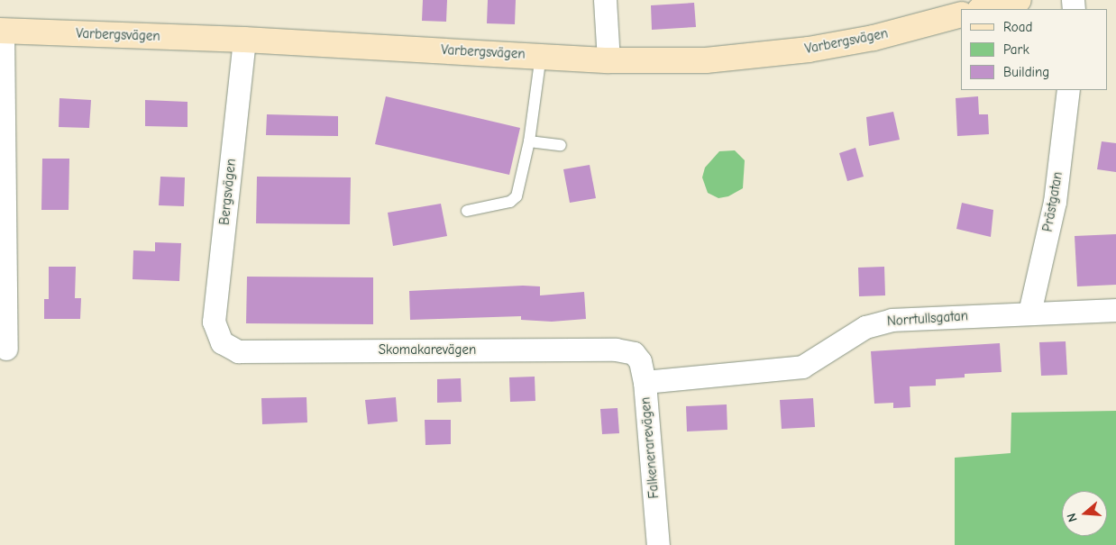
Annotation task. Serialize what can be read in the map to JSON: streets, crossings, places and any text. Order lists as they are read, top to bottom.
{
  "streets": {
    "main road": ["Varbergsvägen"],
    "street": [
      "Bergsvägen",
      "Prästgatan",
      "Norrtullsgatan",
      "Skomakarevägen",
      "Falkenerarevägen"
    ]
  },
  "crossings": [
    ["Varbergsvägen", "Bergsvägen"],
    ["Bergsvägen", "Skomakarevägen"],
    ["Prästgatan", "Norrtullsgatan"],
    ["Norrtullsgatan", "Falkenerarevägen"],
    ["Skomakarevägen", "Falkenerarevägen"]
  ],
  "legend": ["Road", "Park", "Building"],
  "north": "left"
}
